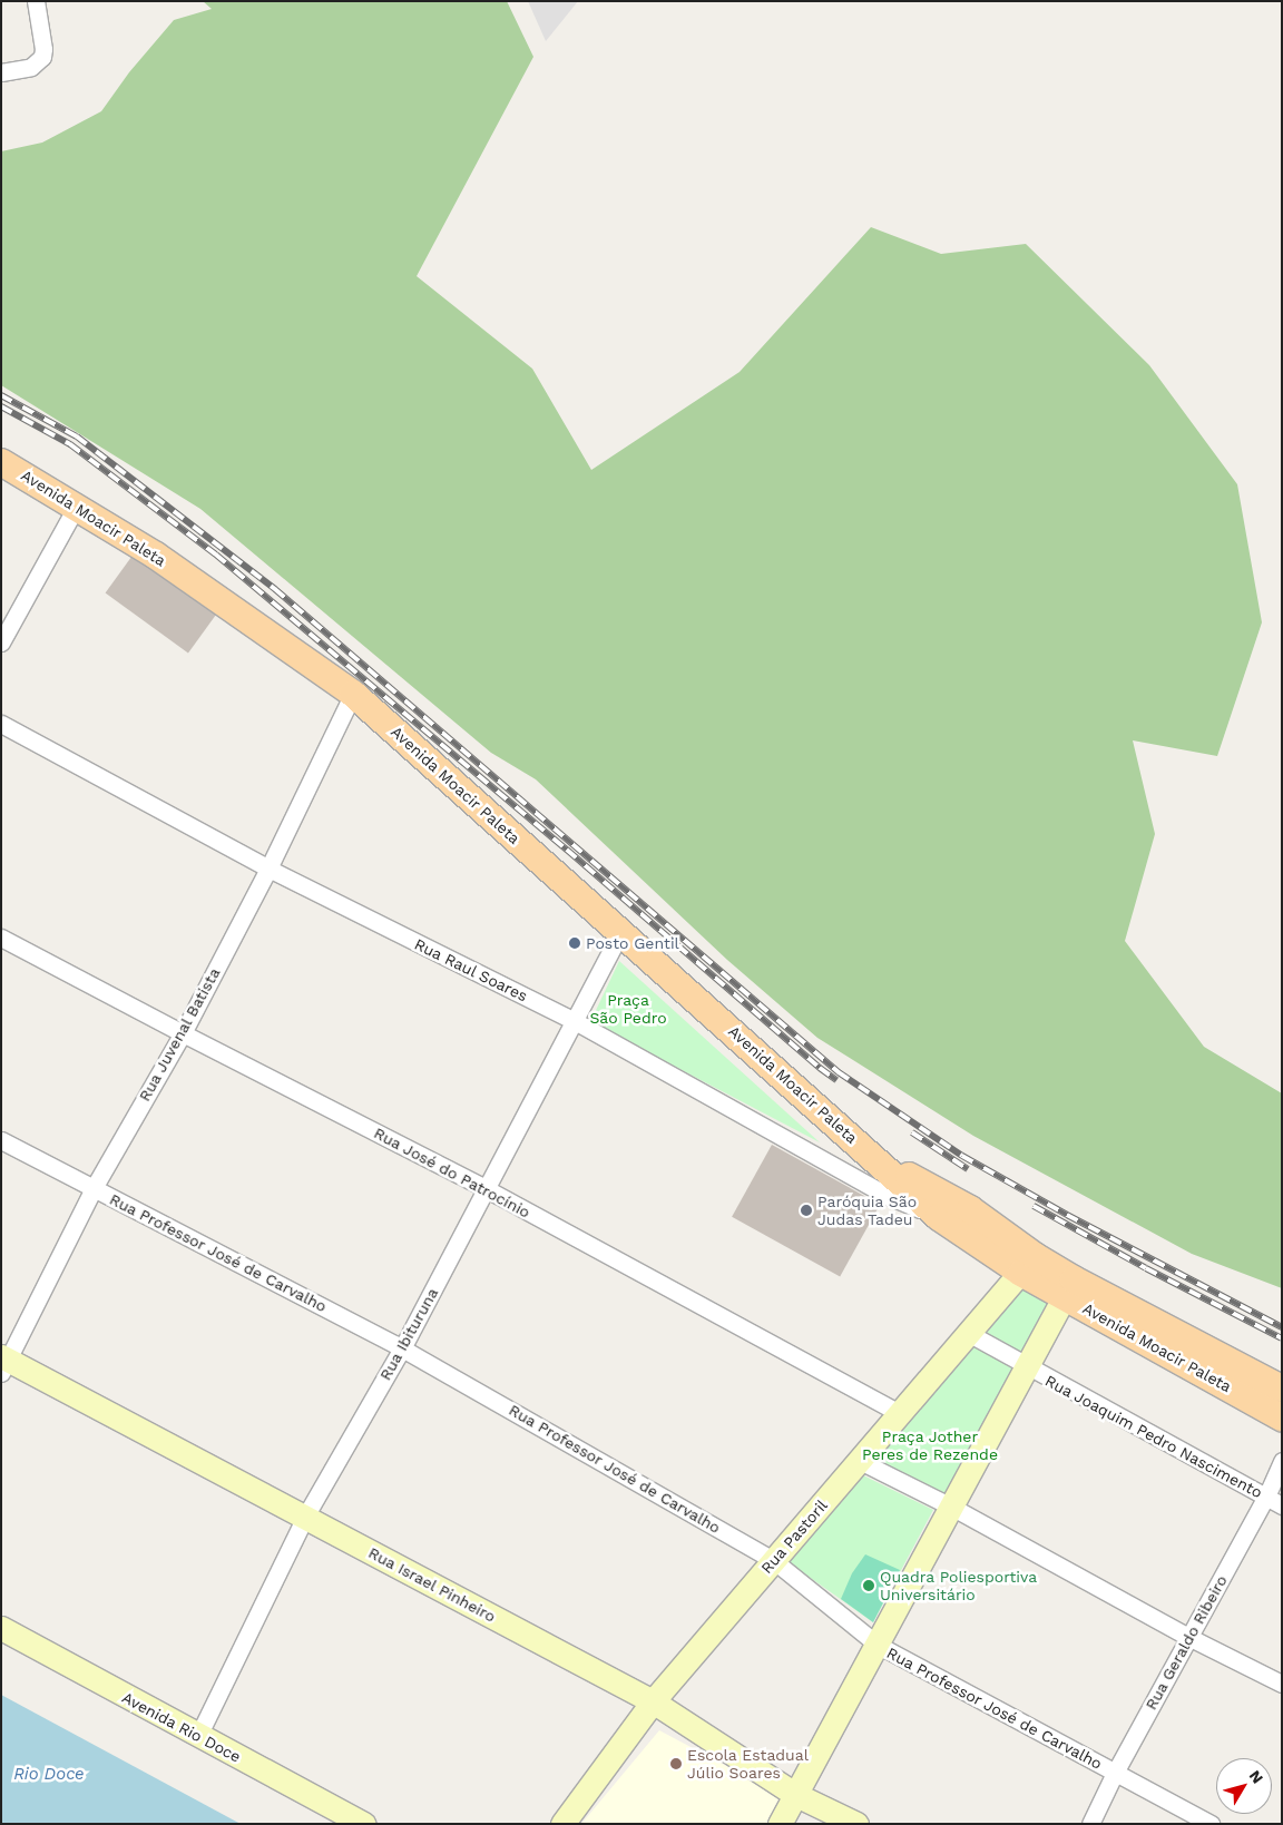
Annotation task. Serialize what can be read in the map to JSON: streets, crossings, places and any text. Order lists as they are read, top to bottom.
{
  "streets": {
    "main road": ["Avenida Moacir Paleta"],
    "street": [
      "Rua Raul Soares",
      "Rua Juvenal Batista",
      "Rua José do Patrocínio",
      "Rua Professor José de Carvalho",
      "Rua Ibituruna",
      "Rua Joaquim Pedro Nascimento",
      "Rua Pastoril",
      "Rua Israel Pinheiro",
      "Rua Geraldo Ribeiro",
      "Avenida Rio Doce"
    ]
  },
  "crossings": [
    ["Avenida Moacir Paleta", "Rua Raul Soares"],
    ["Avenida Moacir Paleta", "Rua Juvenal Batista"],
    ["Avenida Moacir Paleta", "Rua Ibituruna"],
    ["Avenida Moacir Paleta", "Rua Pastoril"],
    ["Rua Raul Soares", "Rua Juvenal Batista"],
    ["Rua Raul Soares", "Rua Ibituruna"],
    ["Rua Juvenal Batista", "Rua José do Patrocínio"],
    ["Rua Juvenal Batista", "Rua Professor José de Carvalho"],
    ["Rua Juvenal Batista", "Rua Israel Pinheiro"],
    ["Rua José do Patrocínio", "Rua Ibituruna"],
    ["Rua José do Patrocínio", "Rua Pastoril"],
    ["Rua Professor José de Carvalho", "Rua Ibituruna"],
    ["Rua Professor José de Carvalho", "Rua Pastoril"],
    ["Rua Professor José de Carvalho", "Rua Geraldo Ribeiro"],
    ["Rua Ibituruna", "Rua Israel Pinheiro"],
    ["Rua Ibituruna", "Avenida Rio Doce"],
    ["Rua Joaquim Pedro Nascimento", "Rua Pastoril"],
    ["Rua Joaquim Pedro Nascimento", "Rua Geraldo Ribeiro"],
    ["Rua Pastoril", "Rua Israel Pinheiro"]
  ],
  "water": ["Rio Doce"],
  "parks": ["Praça São Pedro", "Praça Jother Peres de Rezende"],
  "places": [
    "Posto Gentil",
    "Paróquia São Judas Tadeu",
    "Quadra Poliesportiva Universitário",
    "Escola Estadual Júlio Soares"
  ],
  "north": "top right"
}
